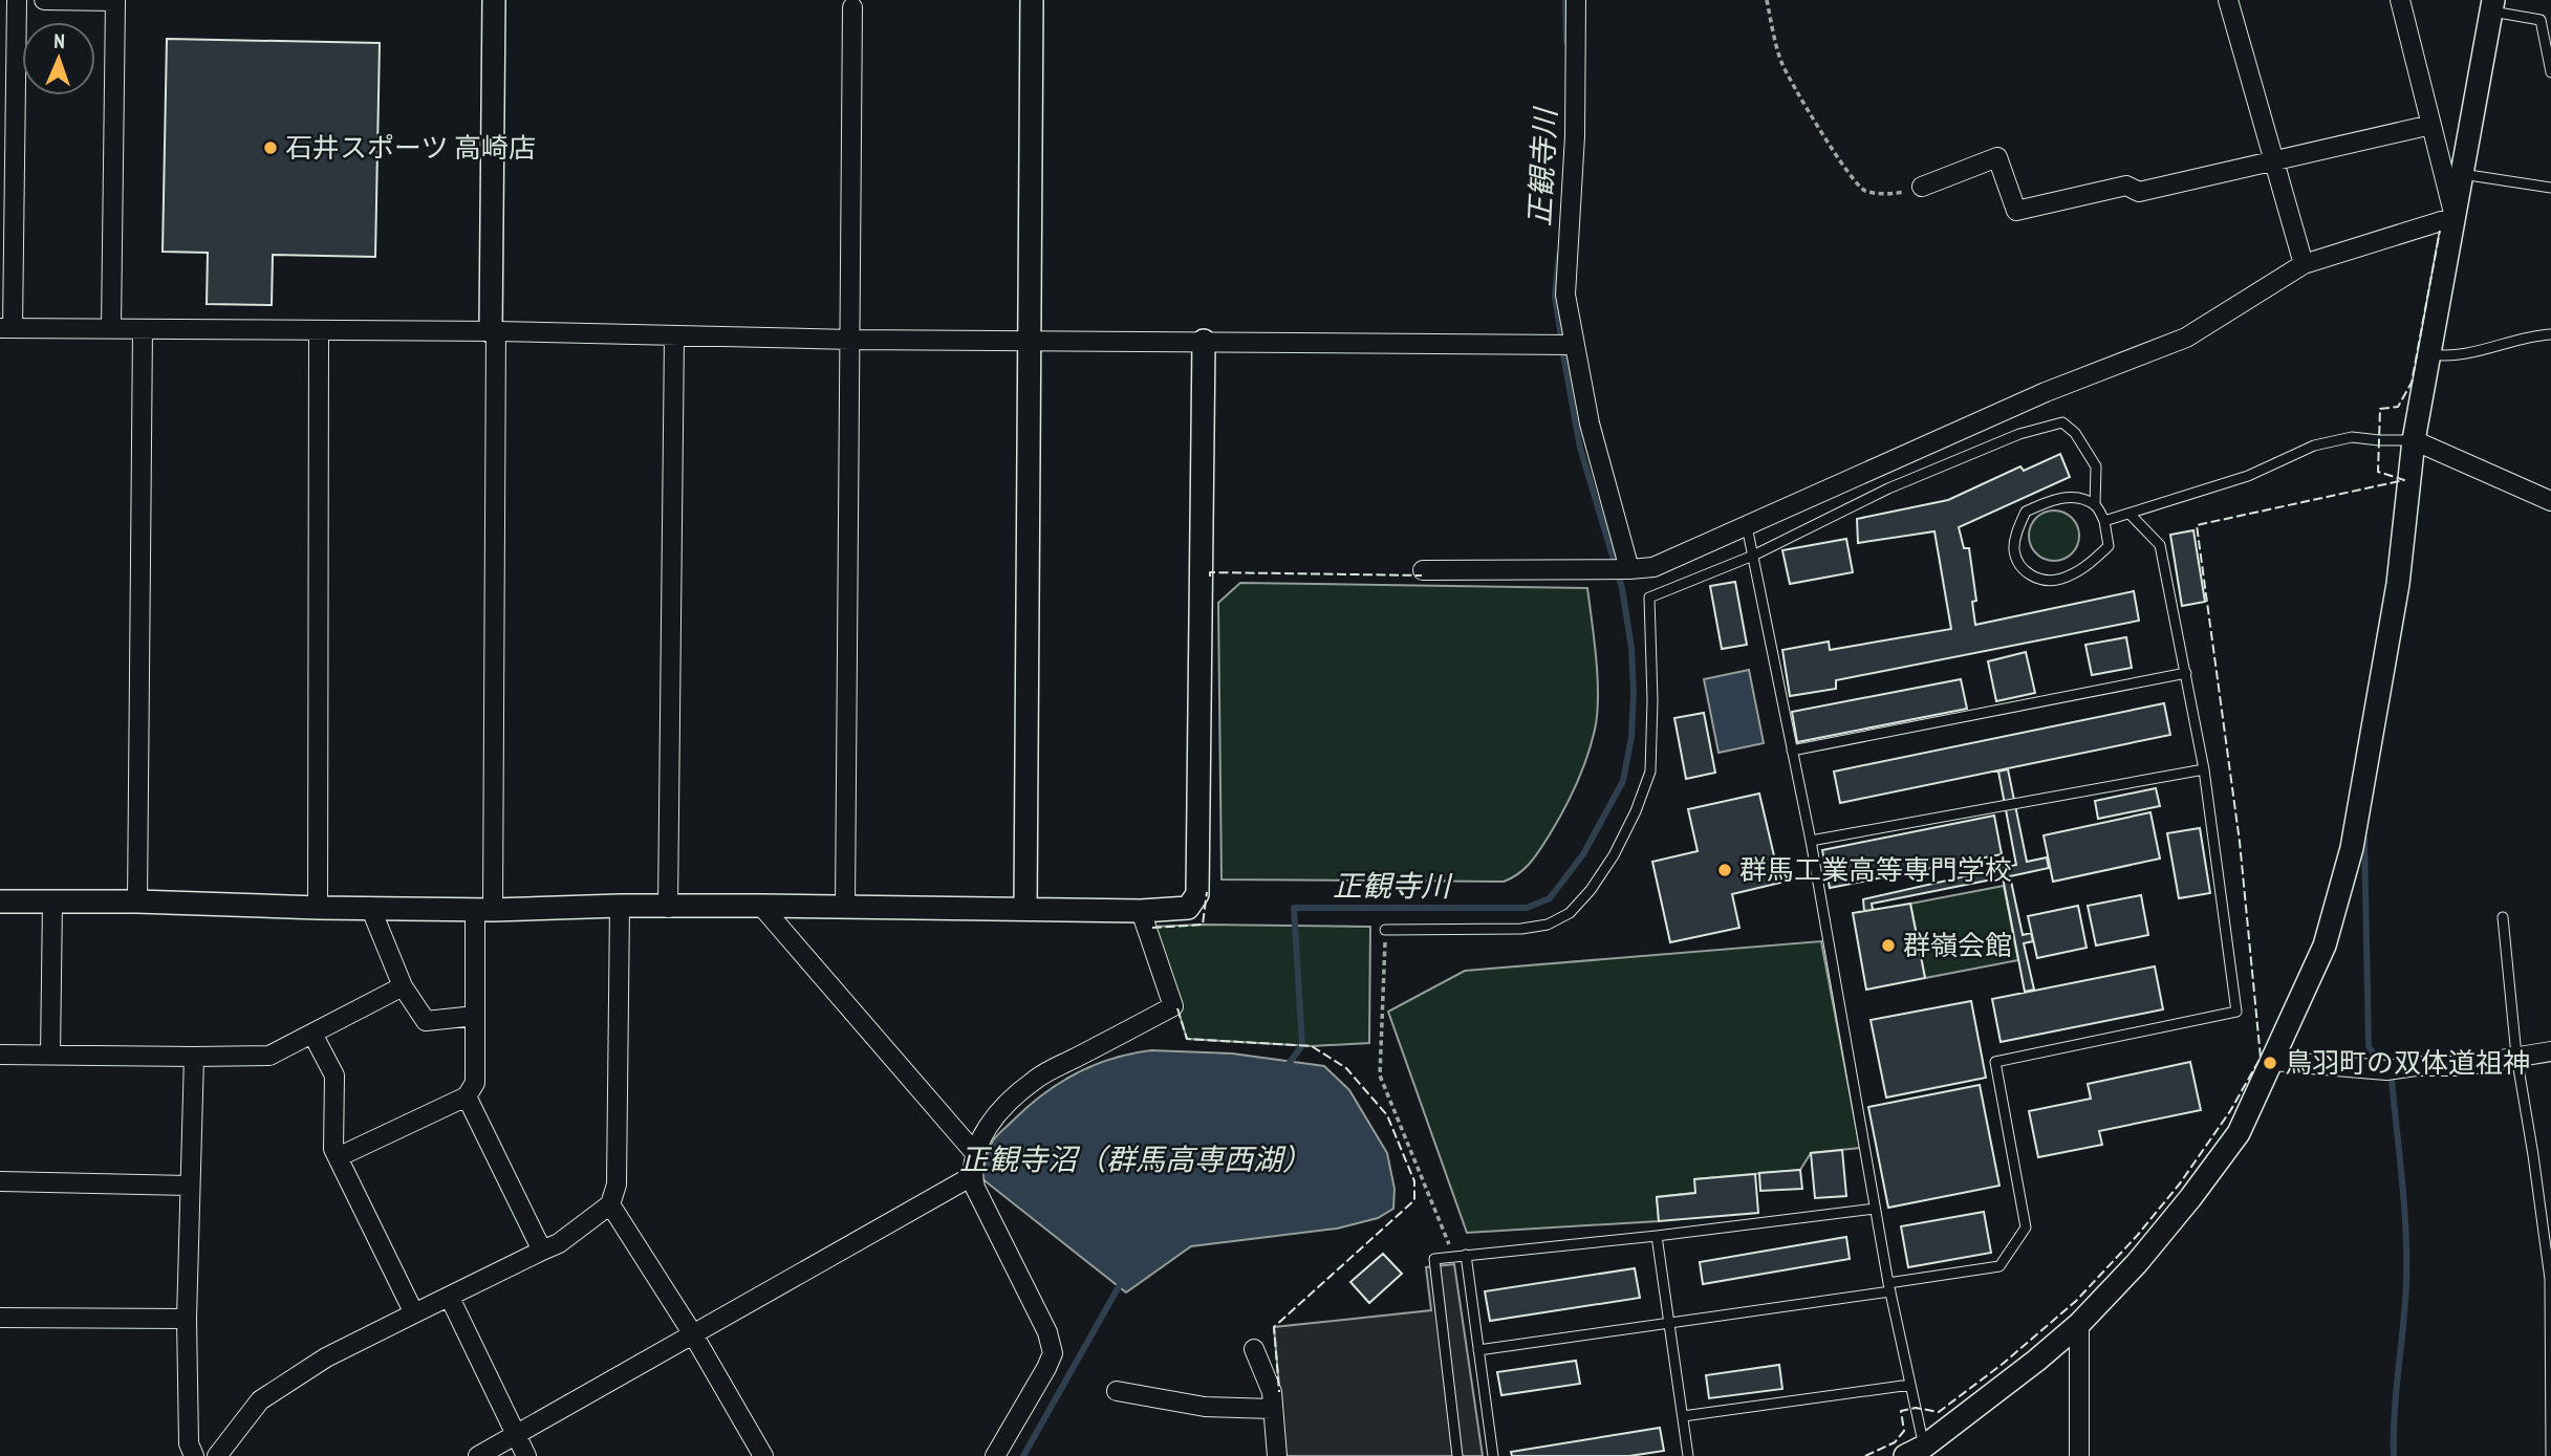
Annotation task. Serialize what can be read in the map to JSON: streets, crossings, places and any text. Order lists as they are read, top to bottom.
{
  "water": ["正観寺川", "正観寺沼（群馬高専西湖）"],
  "places": [
    "石井スポーツ 高崎店",
    "群馬工業高等専門学校",
    "群嶺会館",
    "鳥羽町の双体道祖神"
  ],
  "north": "top"
}
